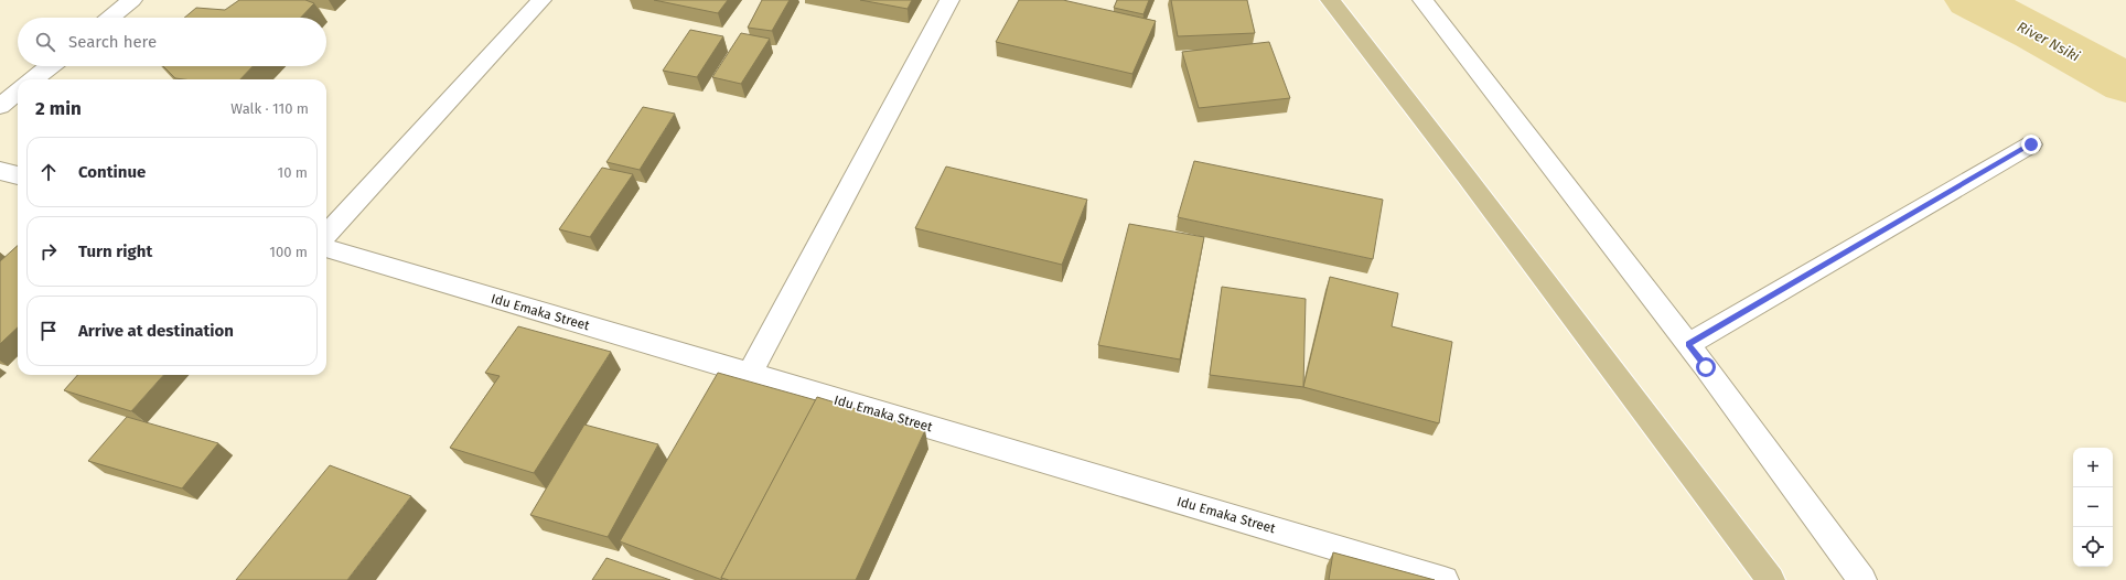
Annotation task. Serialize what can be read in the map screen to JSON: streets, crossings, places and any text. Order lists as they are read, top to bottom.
{
  "streets": {
    "street": ["Idu Emaka Street"]
  },
  "water": ["River Nsiki"],
  "page": {
    "search": "Search here",
    "heading": ["2 min", "Walk · 110 m"],
    "list": [
      ["Continue", "10 m"],
      ["Turn right", "100 m"],
      "Arrive at destination"
    ],
    "map_buttons": ["+", "−"]
  }
}
